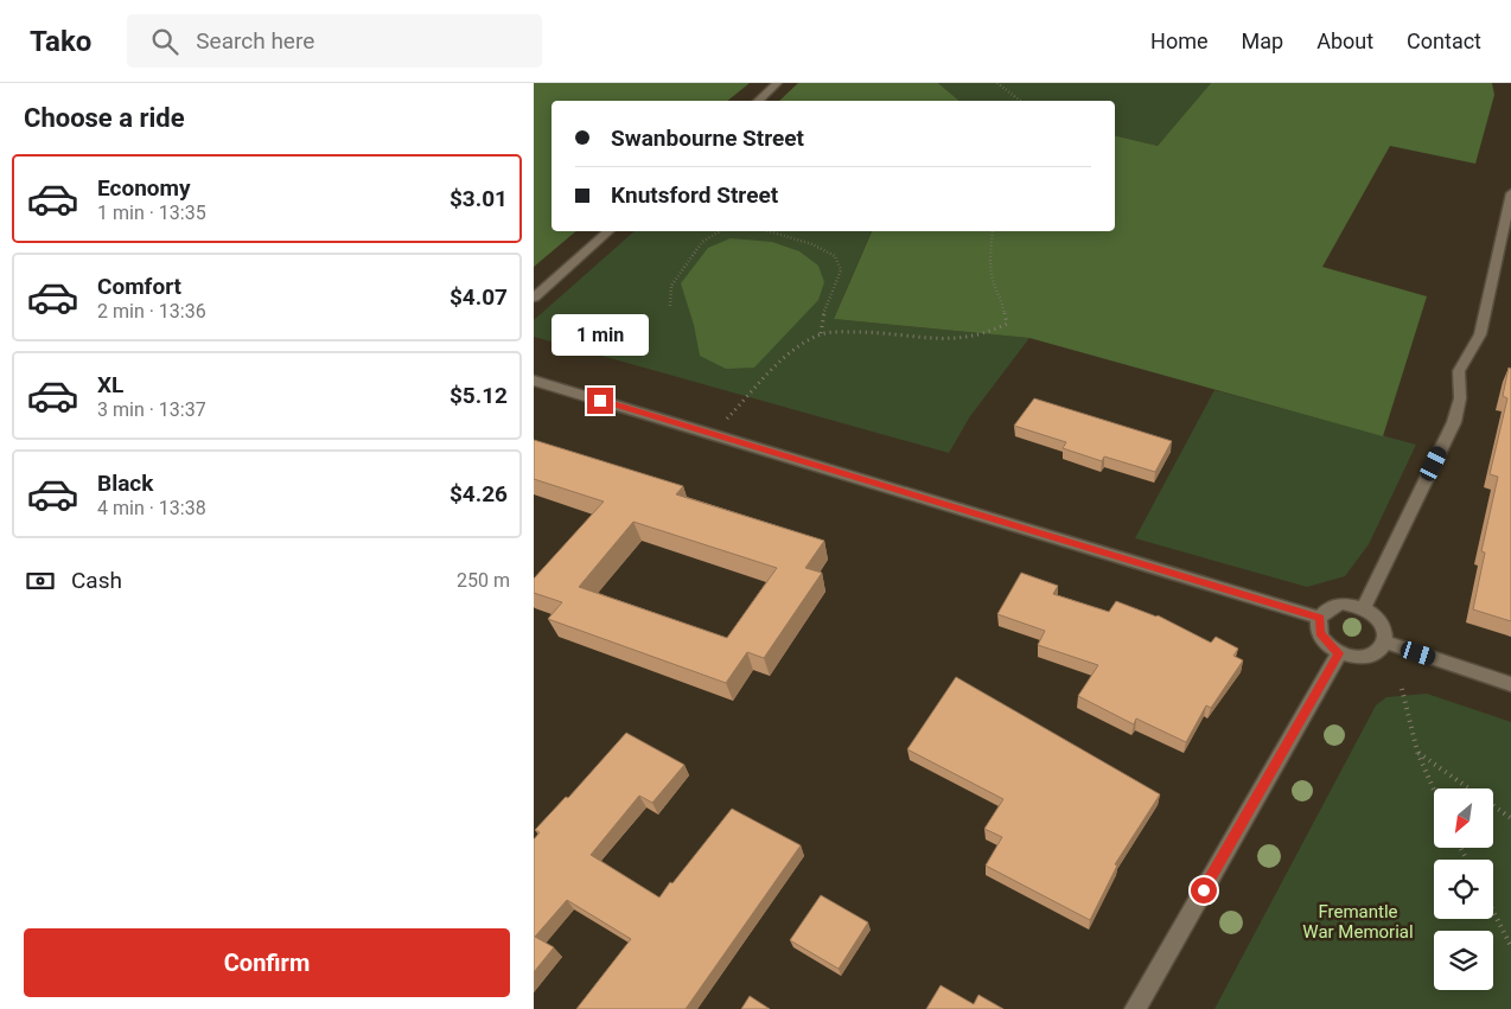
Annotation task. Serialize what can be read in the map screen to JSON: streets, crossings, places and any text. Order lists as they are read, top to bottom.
{
  "parks": ["Fremantle War Memorial"],
  "north": "bottom left",
  "page": {
    "header": "Tako",
    "search": "Search here",
    "nav": [
      "Home",
      "Map",
      "About",
      "Contact"
    ],
    "heading": "Choose a ride",
    "banner": ["Swanbourne Street", "Knutsford Street"],
    "list": [
      {
        "name": "Economy",
        "note": "1 min · 13:35",
        "value": "$3.01"
      },
      {
        "name": "Comfort",
        "note": "2 min · 13:36",
        "value": "$4.07"
      },
      {
        "name": "XL",
        "note": "3 min · 13:37",
        "value": "$5.12"
      },
      {
        "name": "Black",
        "note": "4 min · 13:38",
        "value": "$4.26"
      }
    ],
    "bubble": "1 min",
    "pay": ["Cash", "250 m"],
    "buttons": "Confirm"
  }
}
